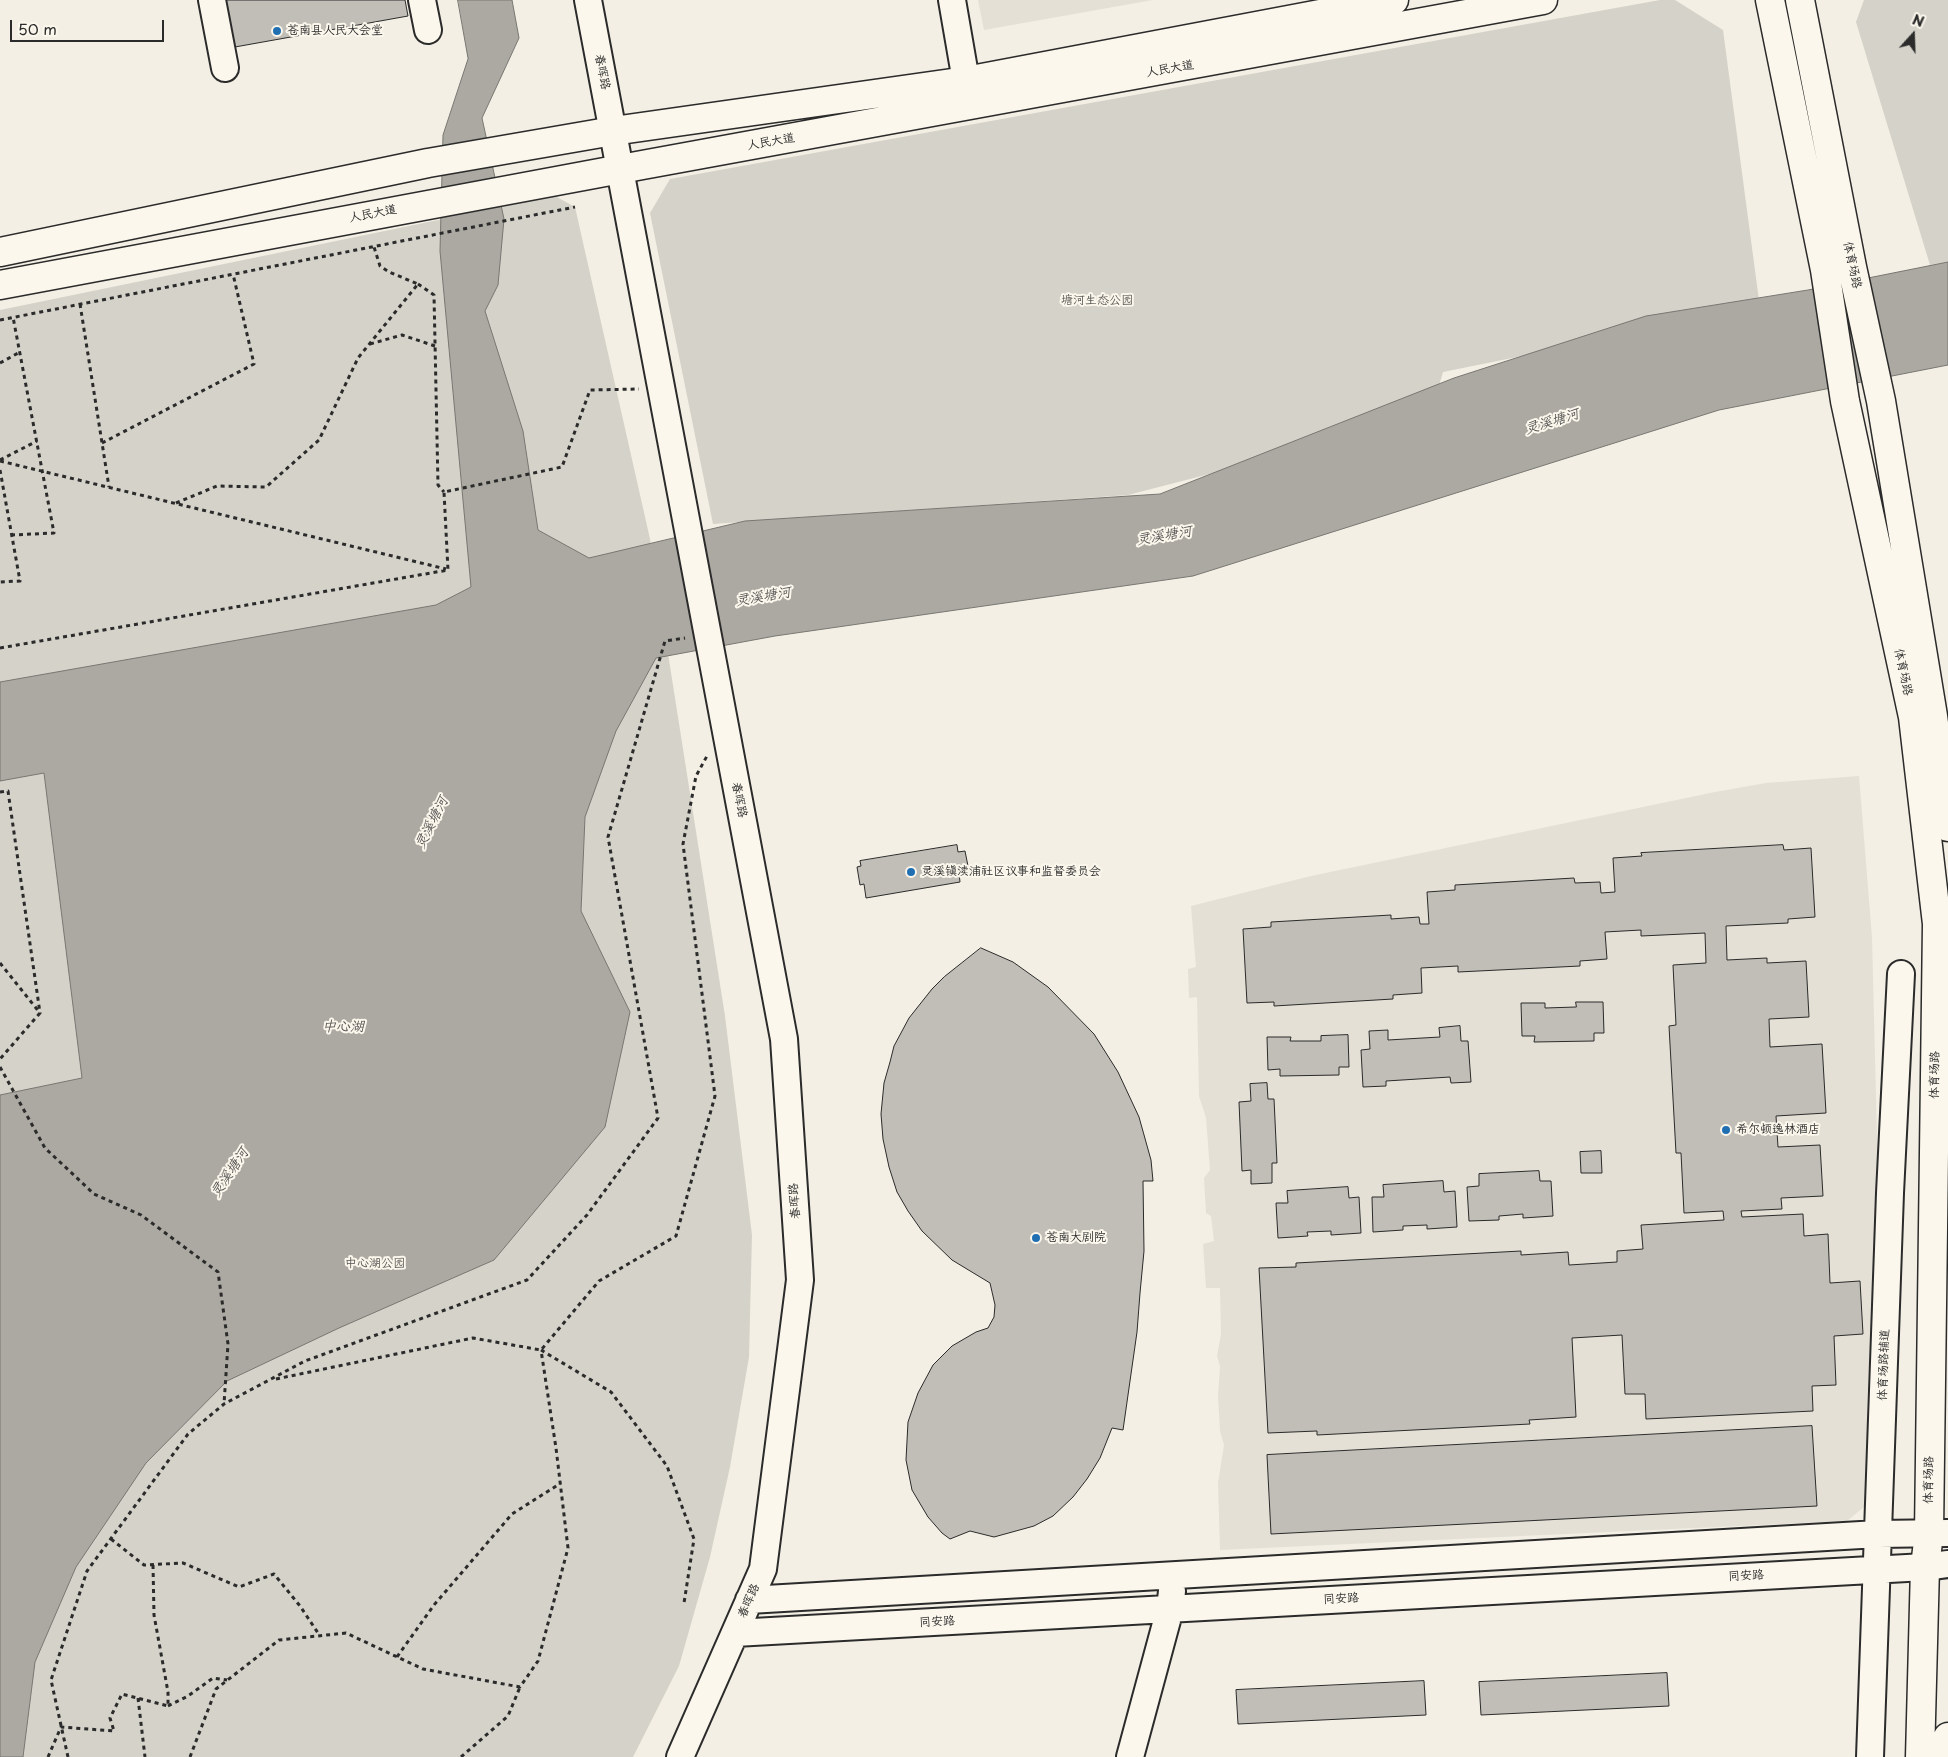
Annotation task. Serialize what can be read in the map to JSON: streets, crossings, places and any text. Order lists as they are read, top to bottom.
{
  "streets": {
    "main road": ["人民大道", "体育场路"],
    "street": ["春晖路", "体育场路辅道", "同安路"]
  },
  "crossings": [
    ["人民大道", "春晖路"],
    ["春晖路", "同安路"],
    ["体育场路", "同安路"],
    ["体育场路辅道", "同安路"]
  ],
  "water": ["灵溪塘河", "中心湖"],
  "parks": ["塘河生态公园", "中心湖公园"],
  "places": [
    "苍南县人民大会堂",
    "灵溪镇渎浦社区议事和监督委员会",
    "希尔顿逸林酒店",
    "苍南大剧院"
  ],
  "scale_bar": "50 m",
  "north": "top"
}
